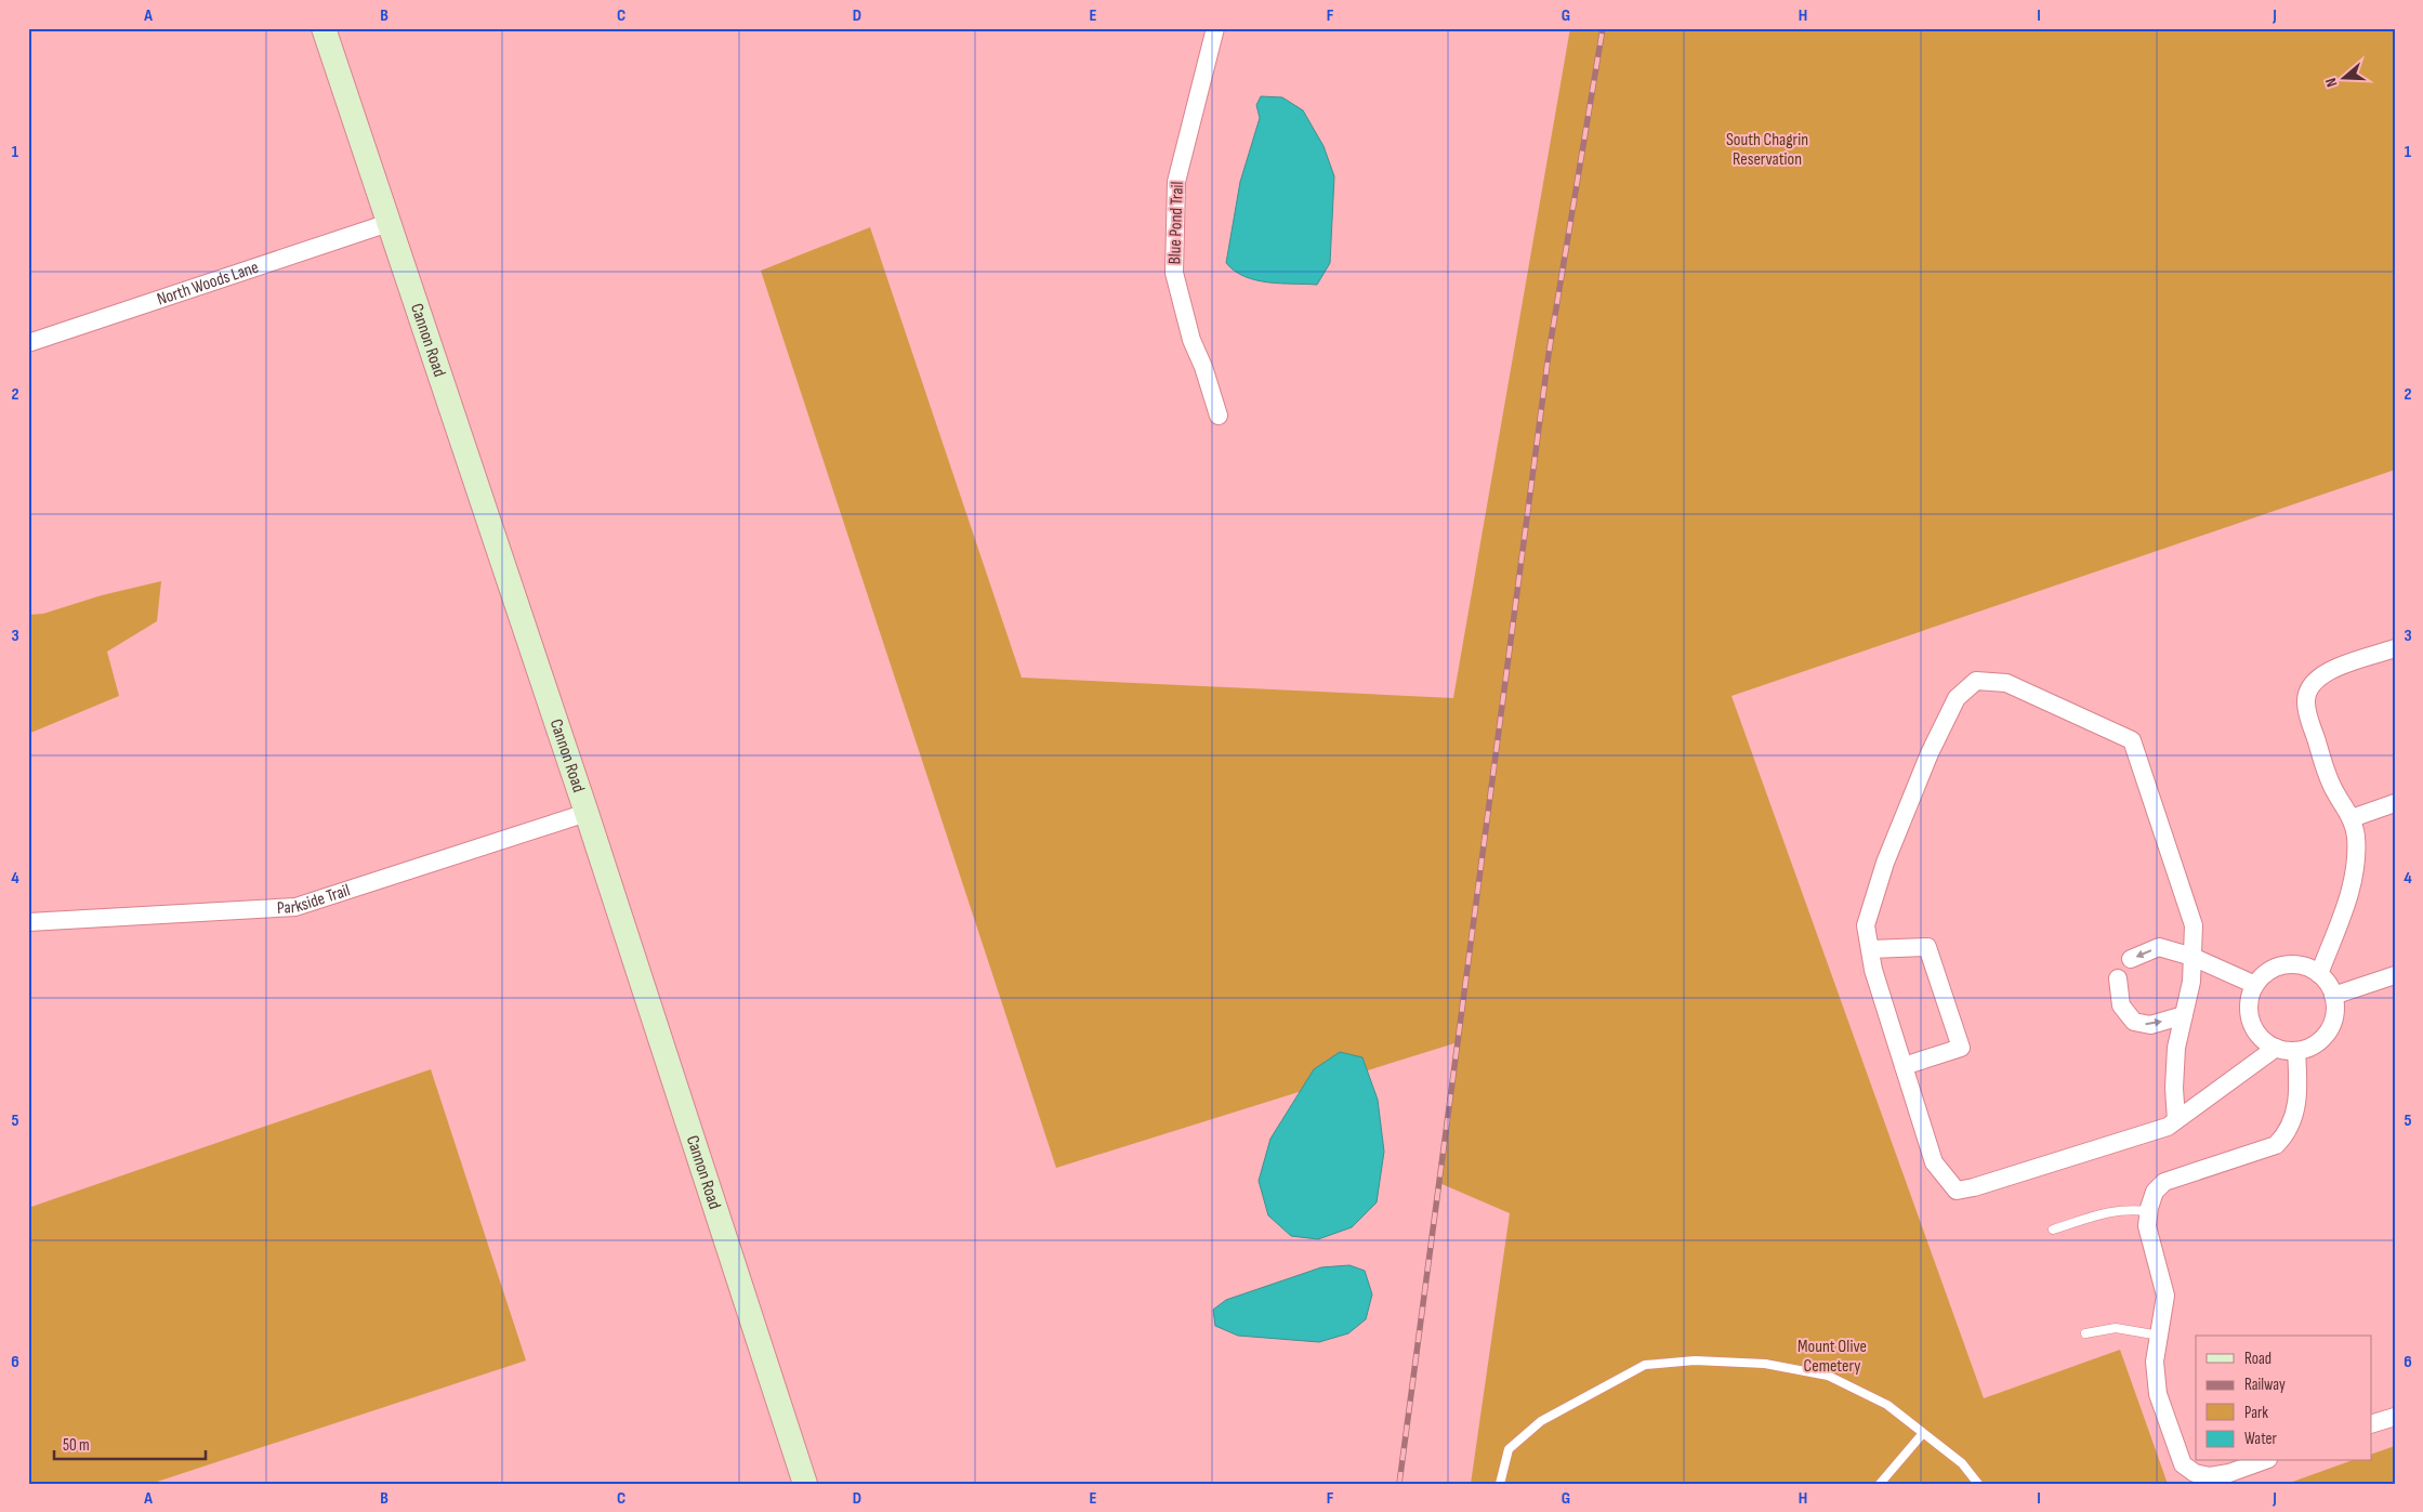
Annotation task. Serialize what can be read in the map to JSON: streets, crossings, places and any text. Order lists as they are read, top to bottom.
{
  "streets": {
    "main road": ["Cannon Road"],
    "street": ["Blue Pond Trail", "North Woods Lane", "Parkside Trail"]
  },
  "crossings": [
    ["North Woods Lane", "Cannon Road"],
    ["Cannon Road", "Parkside Trail"]
  ],
  "parks": ["South Chagrin Reservation", "Mount Olive Cemetery"],
  "legend": [
    "Road",
    "Railway",
    "Park",
    "Water"
  ],
  "scale_bar": "50 m",
  "north": "left",
  "grid": {
    "columns": [
      "A",
      "B",
      "C",
      "D",
      "E",
      "F",
      "G",
      "H",
      "I",
      "J"
    ],
    "rows": [
      "1",
      "2",
      "3",
      "4",
      "5",
      "6"
    ]
  }
}
